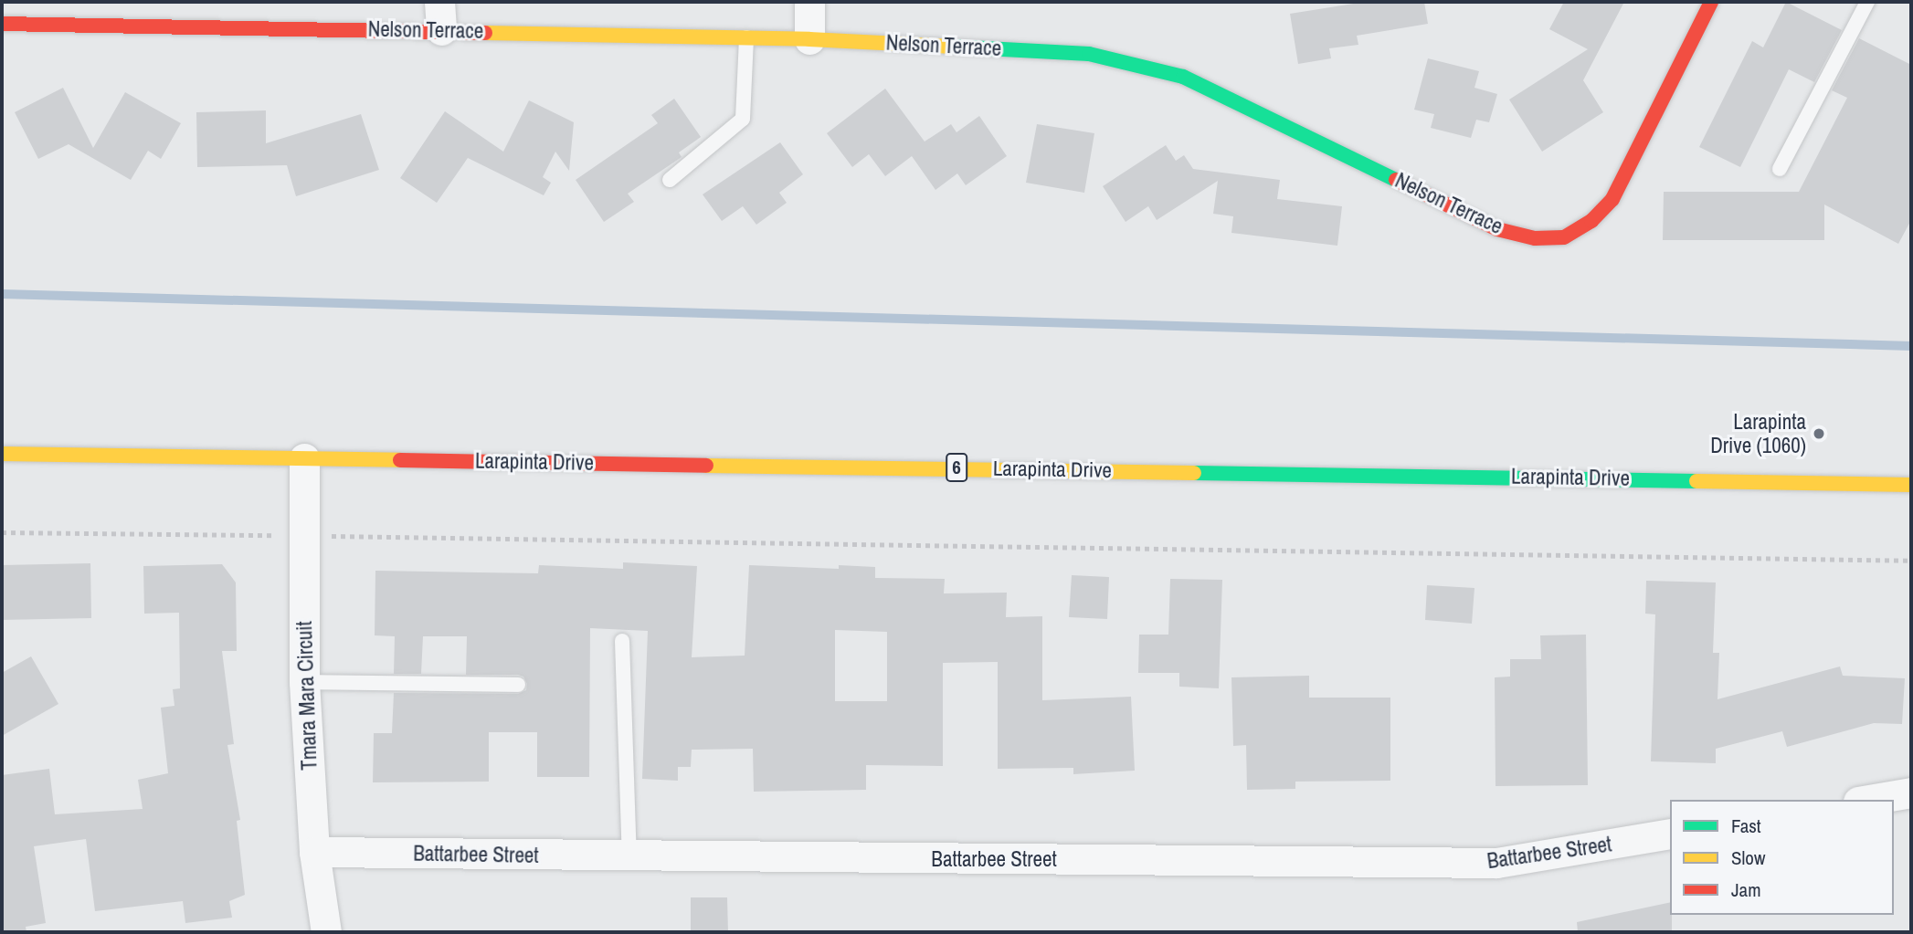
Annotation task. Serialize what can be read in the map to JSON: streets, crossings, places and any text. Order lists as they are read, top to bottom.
{
  "streets": {
    "main road": ["Nelson Terrace", "Larapinta Drive", "6"],
    "street": ["Tmara Mara Circuit", "Battarbee Street"]
  },
  "crossings": [
    ["Larapinta Drive", "Tmara Mara Circuit"],
    ["Tmara Mara Circuit", "Battarbee Street"]
  ],
  "places": ["Larapinta Drive (1060)"],
  "legend": ["Fast", "Slow", "Jam"]
}
